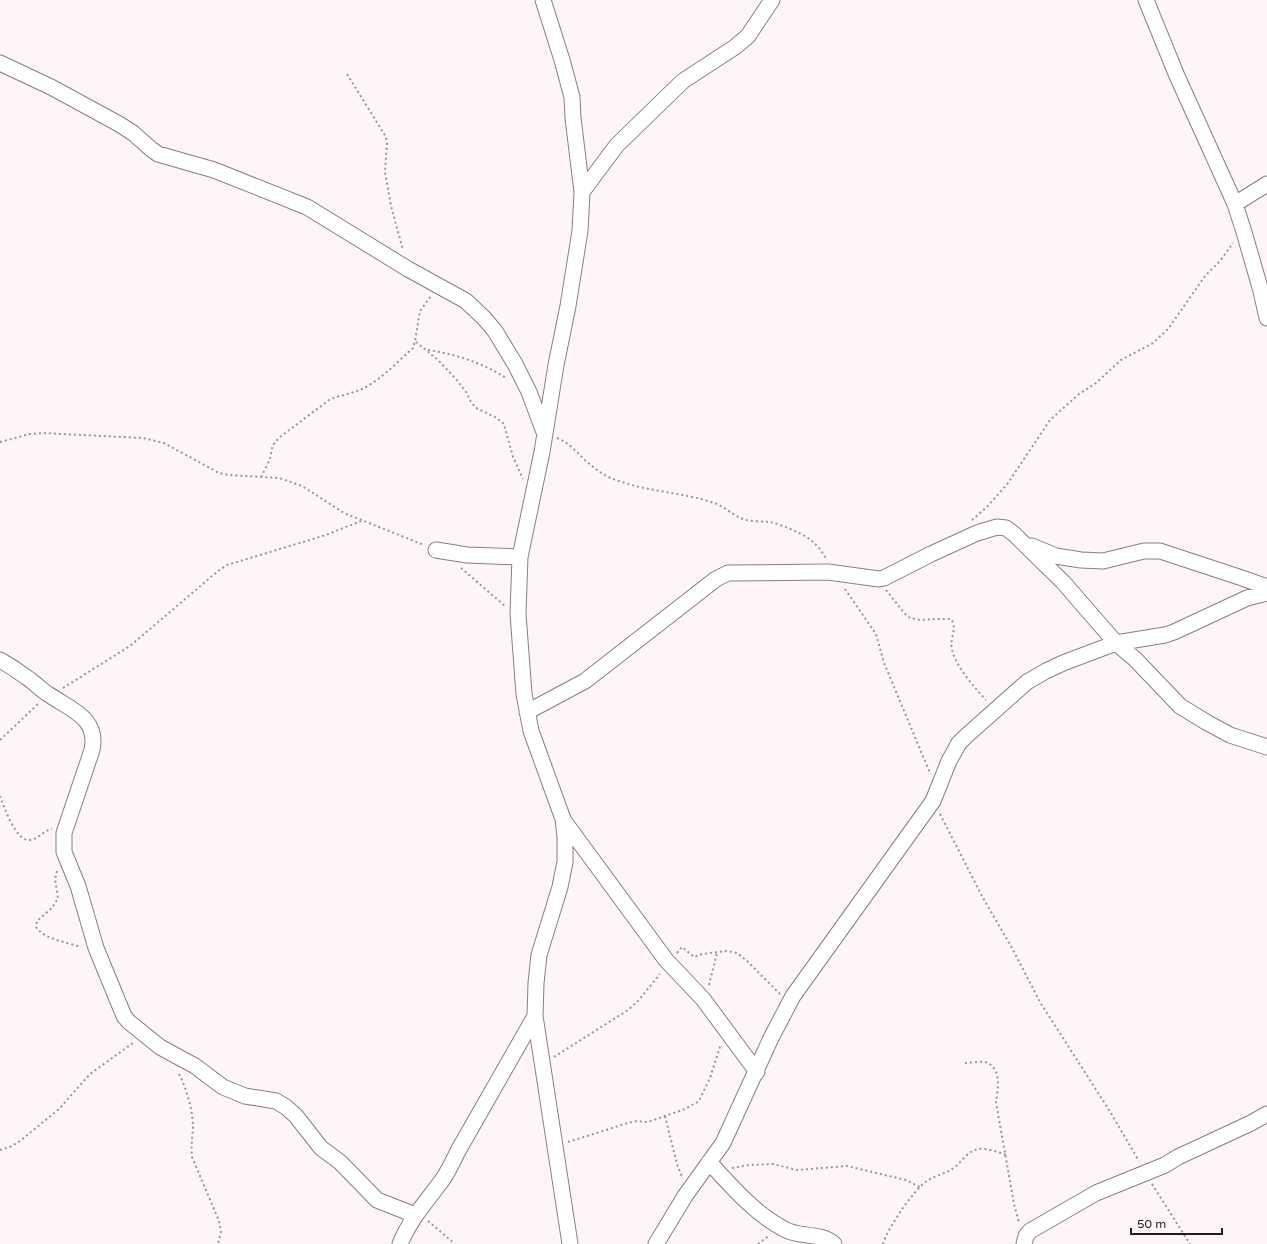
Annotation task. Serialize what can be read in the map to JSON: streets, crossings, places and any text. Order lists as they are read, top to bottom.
{
  "scale_bar": "50 m"
}
